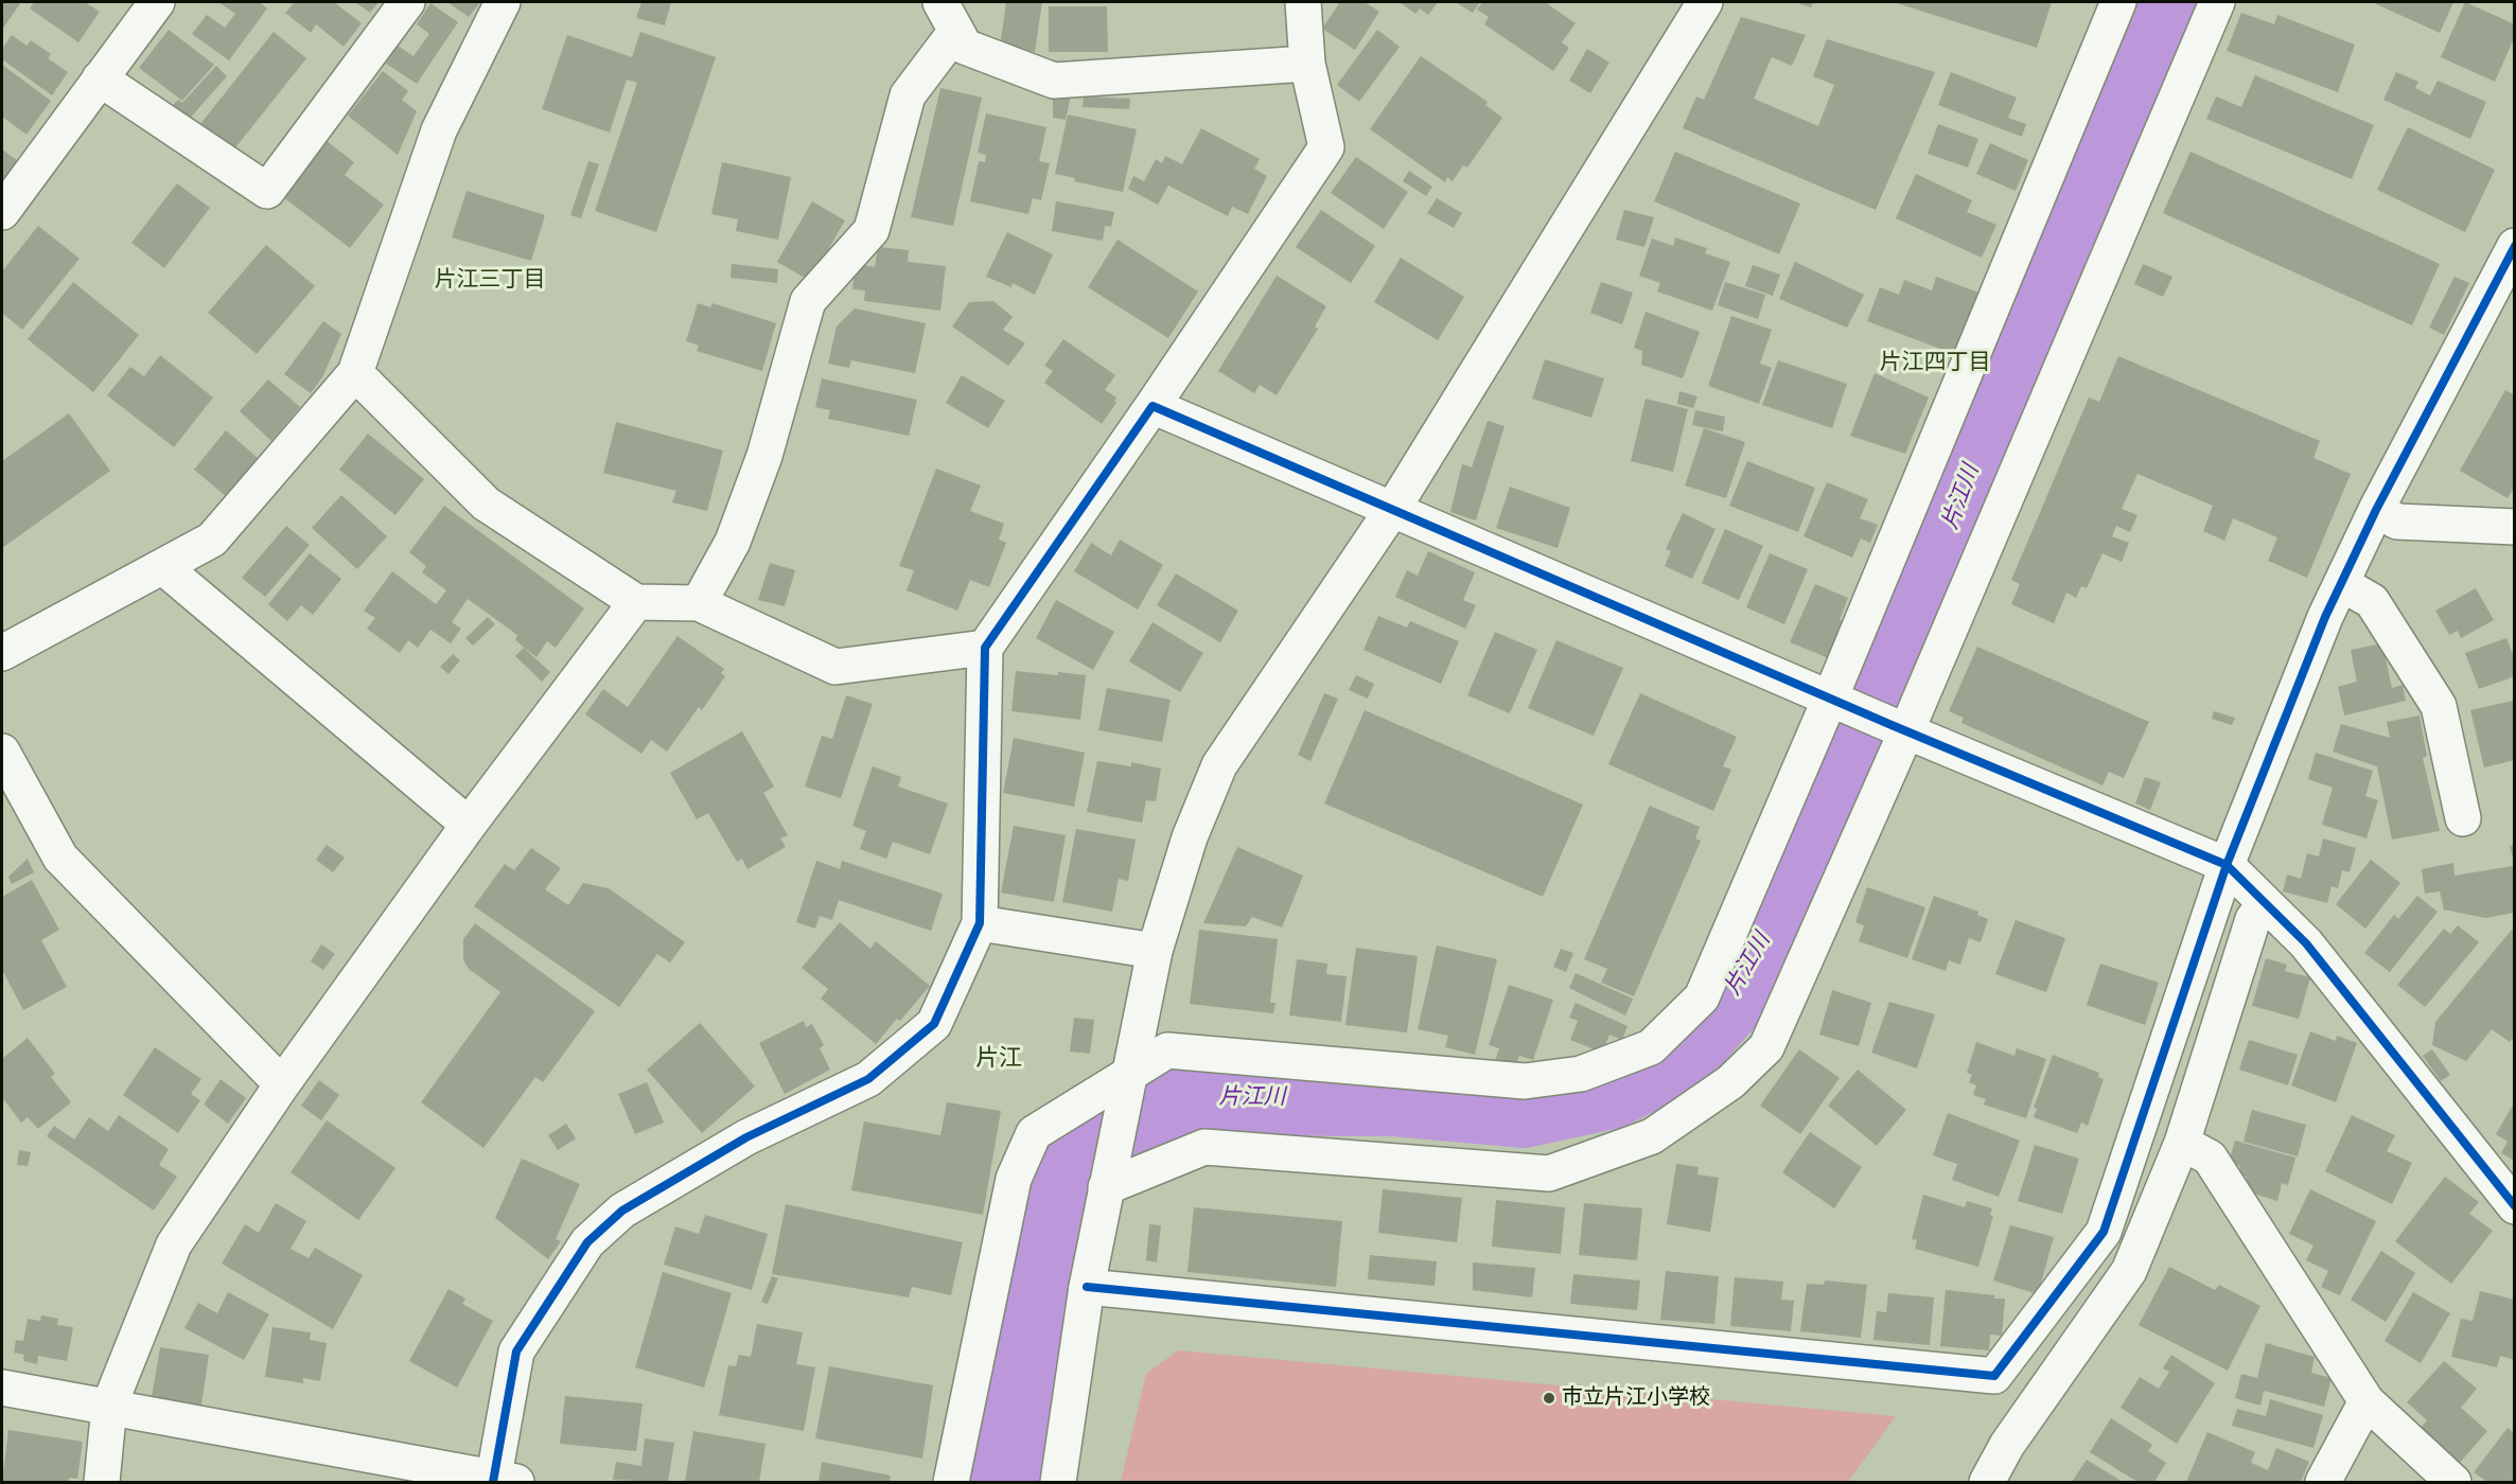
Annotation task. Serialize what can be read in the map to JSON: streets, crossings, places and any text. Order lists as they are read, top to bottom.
{
  "districts": ["片江三丁目", "片江四丁目", "片江"],
  "water": ["片江川"],
  "places": ["市立片江小学校"]
}
